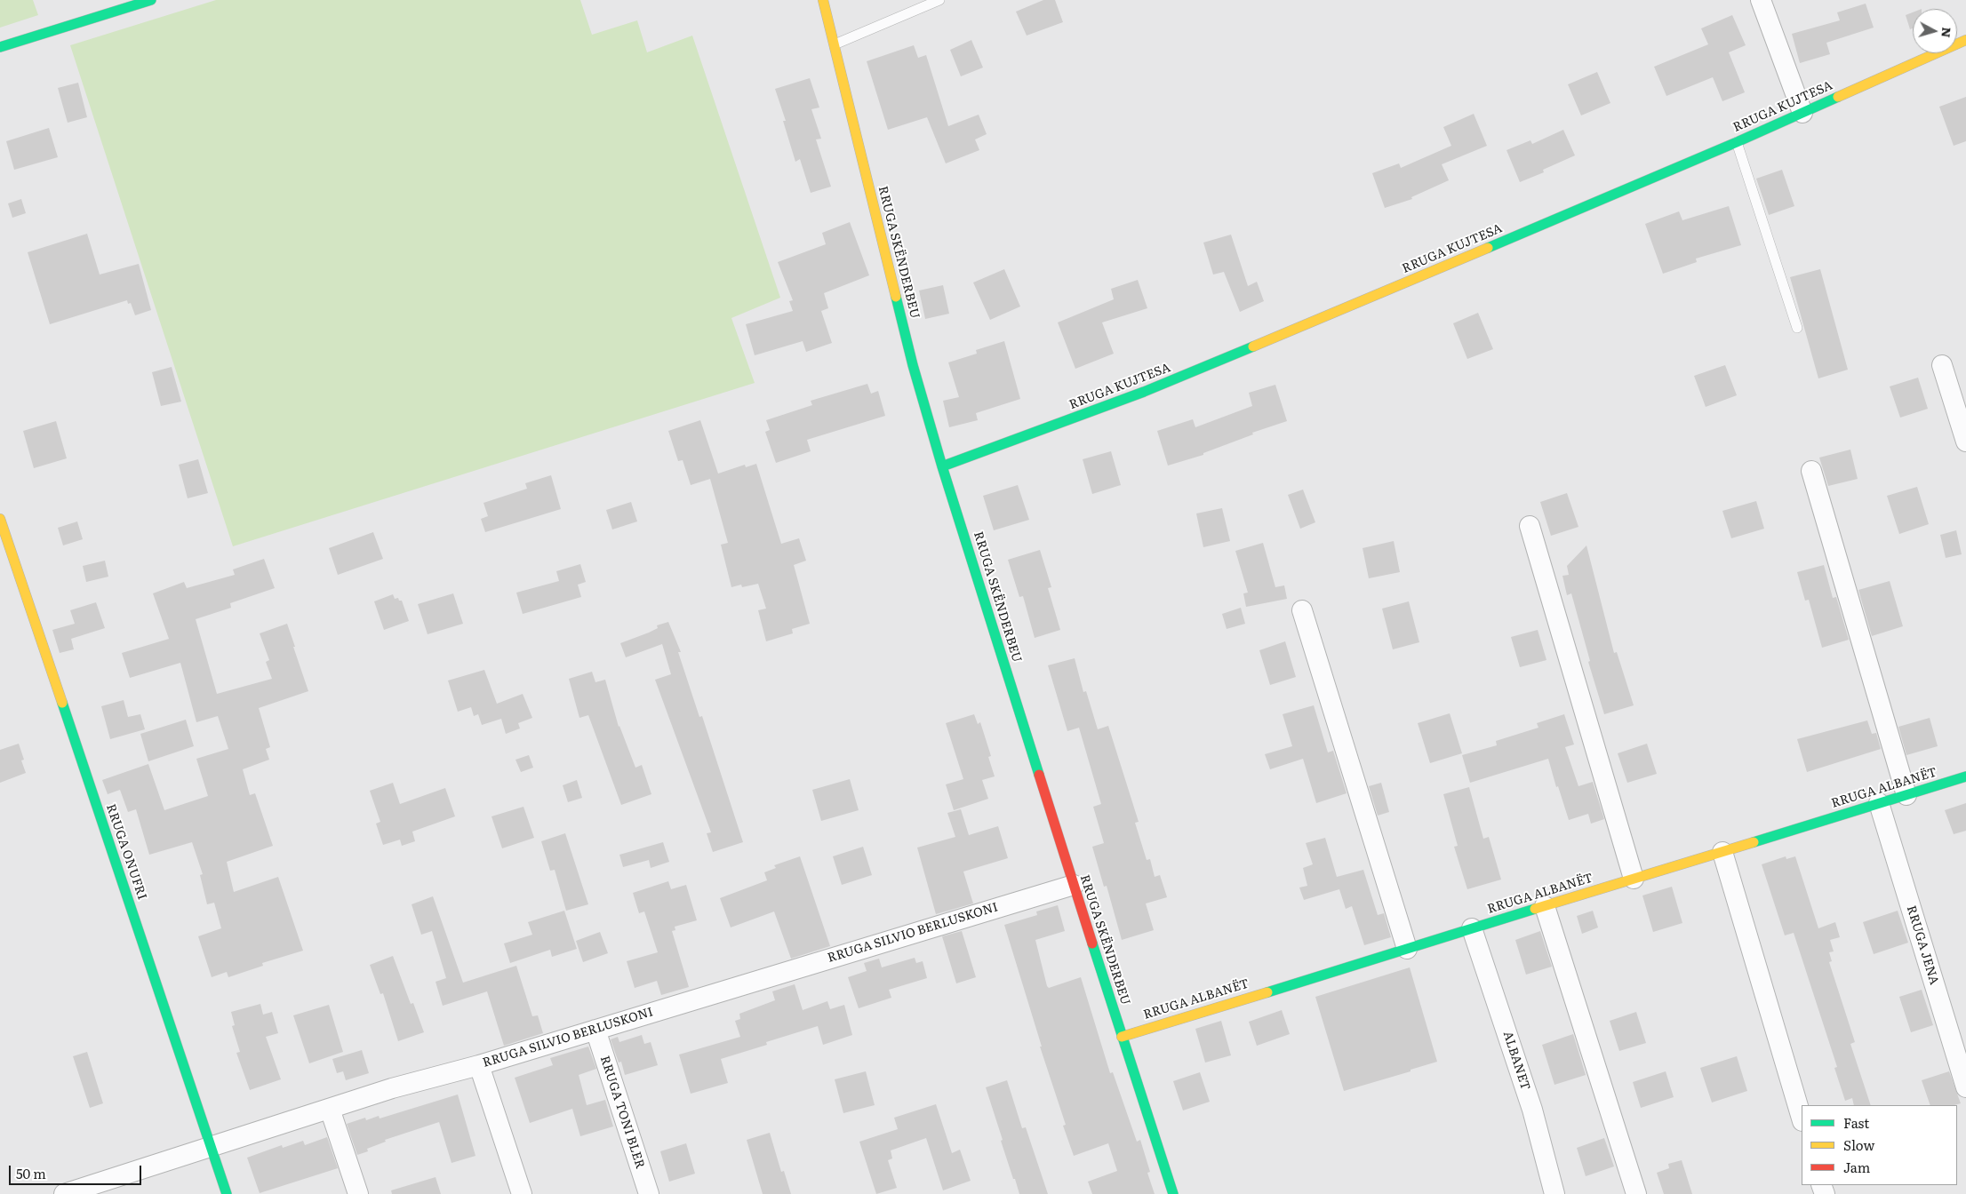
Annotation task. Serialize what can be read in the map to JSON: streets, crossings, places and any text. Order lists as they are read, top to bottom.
{
  "streets": {
    "street": [
      "RRUGA KUJTESA",
      "RRUGA SKËNDERBEU",
      "RRUGA ALBANËT",
      "RRUGA ONUFRI",
      "RRUGA SILVIO BERLUSKONI",
      "RRUGA JENA",
      "ALBANET",
      "RRUGA TONI BLER"
    ]
  },
  "crossings": [
    ["RRUGA KUJTESA", "RRUGA SKËNDERBEU"],
    ["RRUGA SKËNDERBEU", "RRUGA ALBANËT"],
    ["RRUGA SKËNDERBEU", "RRUGA SILVIO BERLUSKONI"],
    ["RRUGA ALBANËT", "RRUGA JENA"],
    ["RRUGA ALBANËT", "ALBANET"],
    ["RRUGA ONUFRI", "RRUGA SILVIO BERLUSKONI"],
    ["RRUGA SILVIO BERLUSKONI", "RRUGA TONI BLER"]
  ],
  "legend": ["Fast", "Slow", "Jam"],
  "scale_bar": "50 m",
  "north": "right"
}
